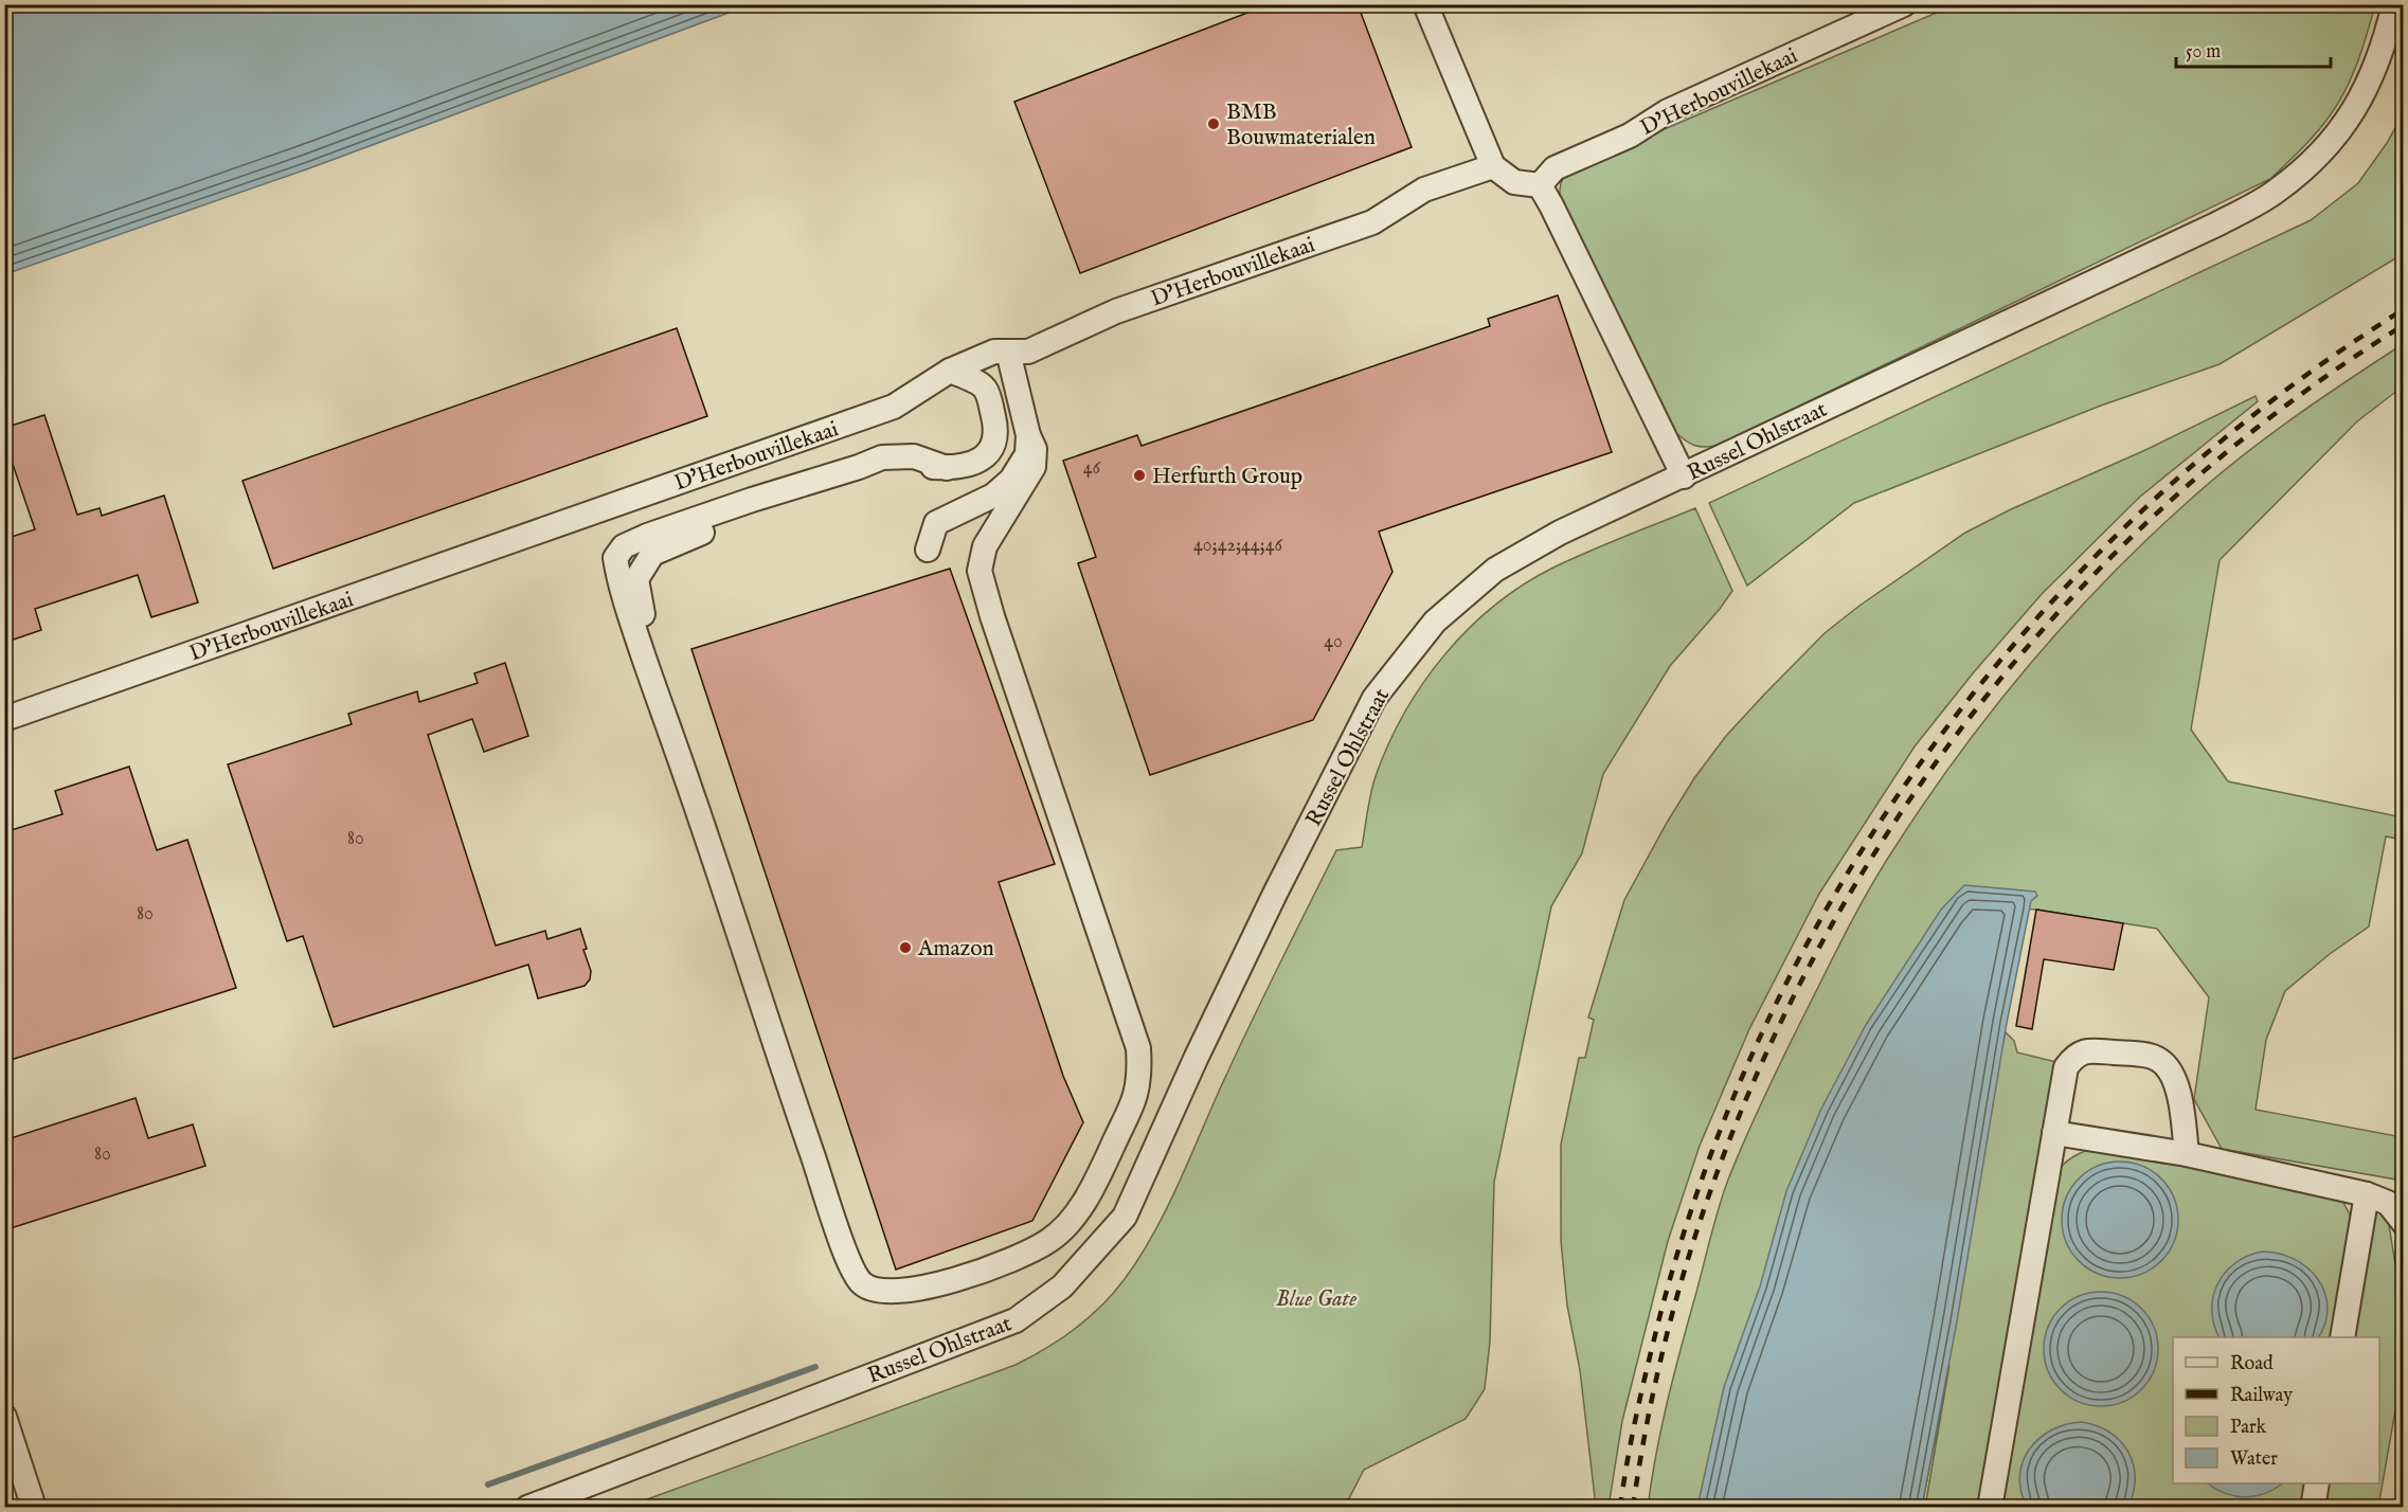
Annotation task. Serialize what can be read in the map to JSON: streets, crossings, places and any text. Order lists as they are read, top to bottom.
{
  "streets": {
    "street": ["D'Herbouvillekaai", "Russel Ohlstraat"]
  },
  "parks": ["Blue Gate"],
  "places": ["BMB Bouwmaterialen", "Herfurth Group", "Amazon"],
  "house_numbers": [
    "46",
    "40;42;44;46",
    "40",
    "80",
    "80",
    "80"
  ],
  "legend": [
    "Road",
    "Railway",
    "Park",
    "Water"
  ],
  "scale_bar": "50 m"
}
